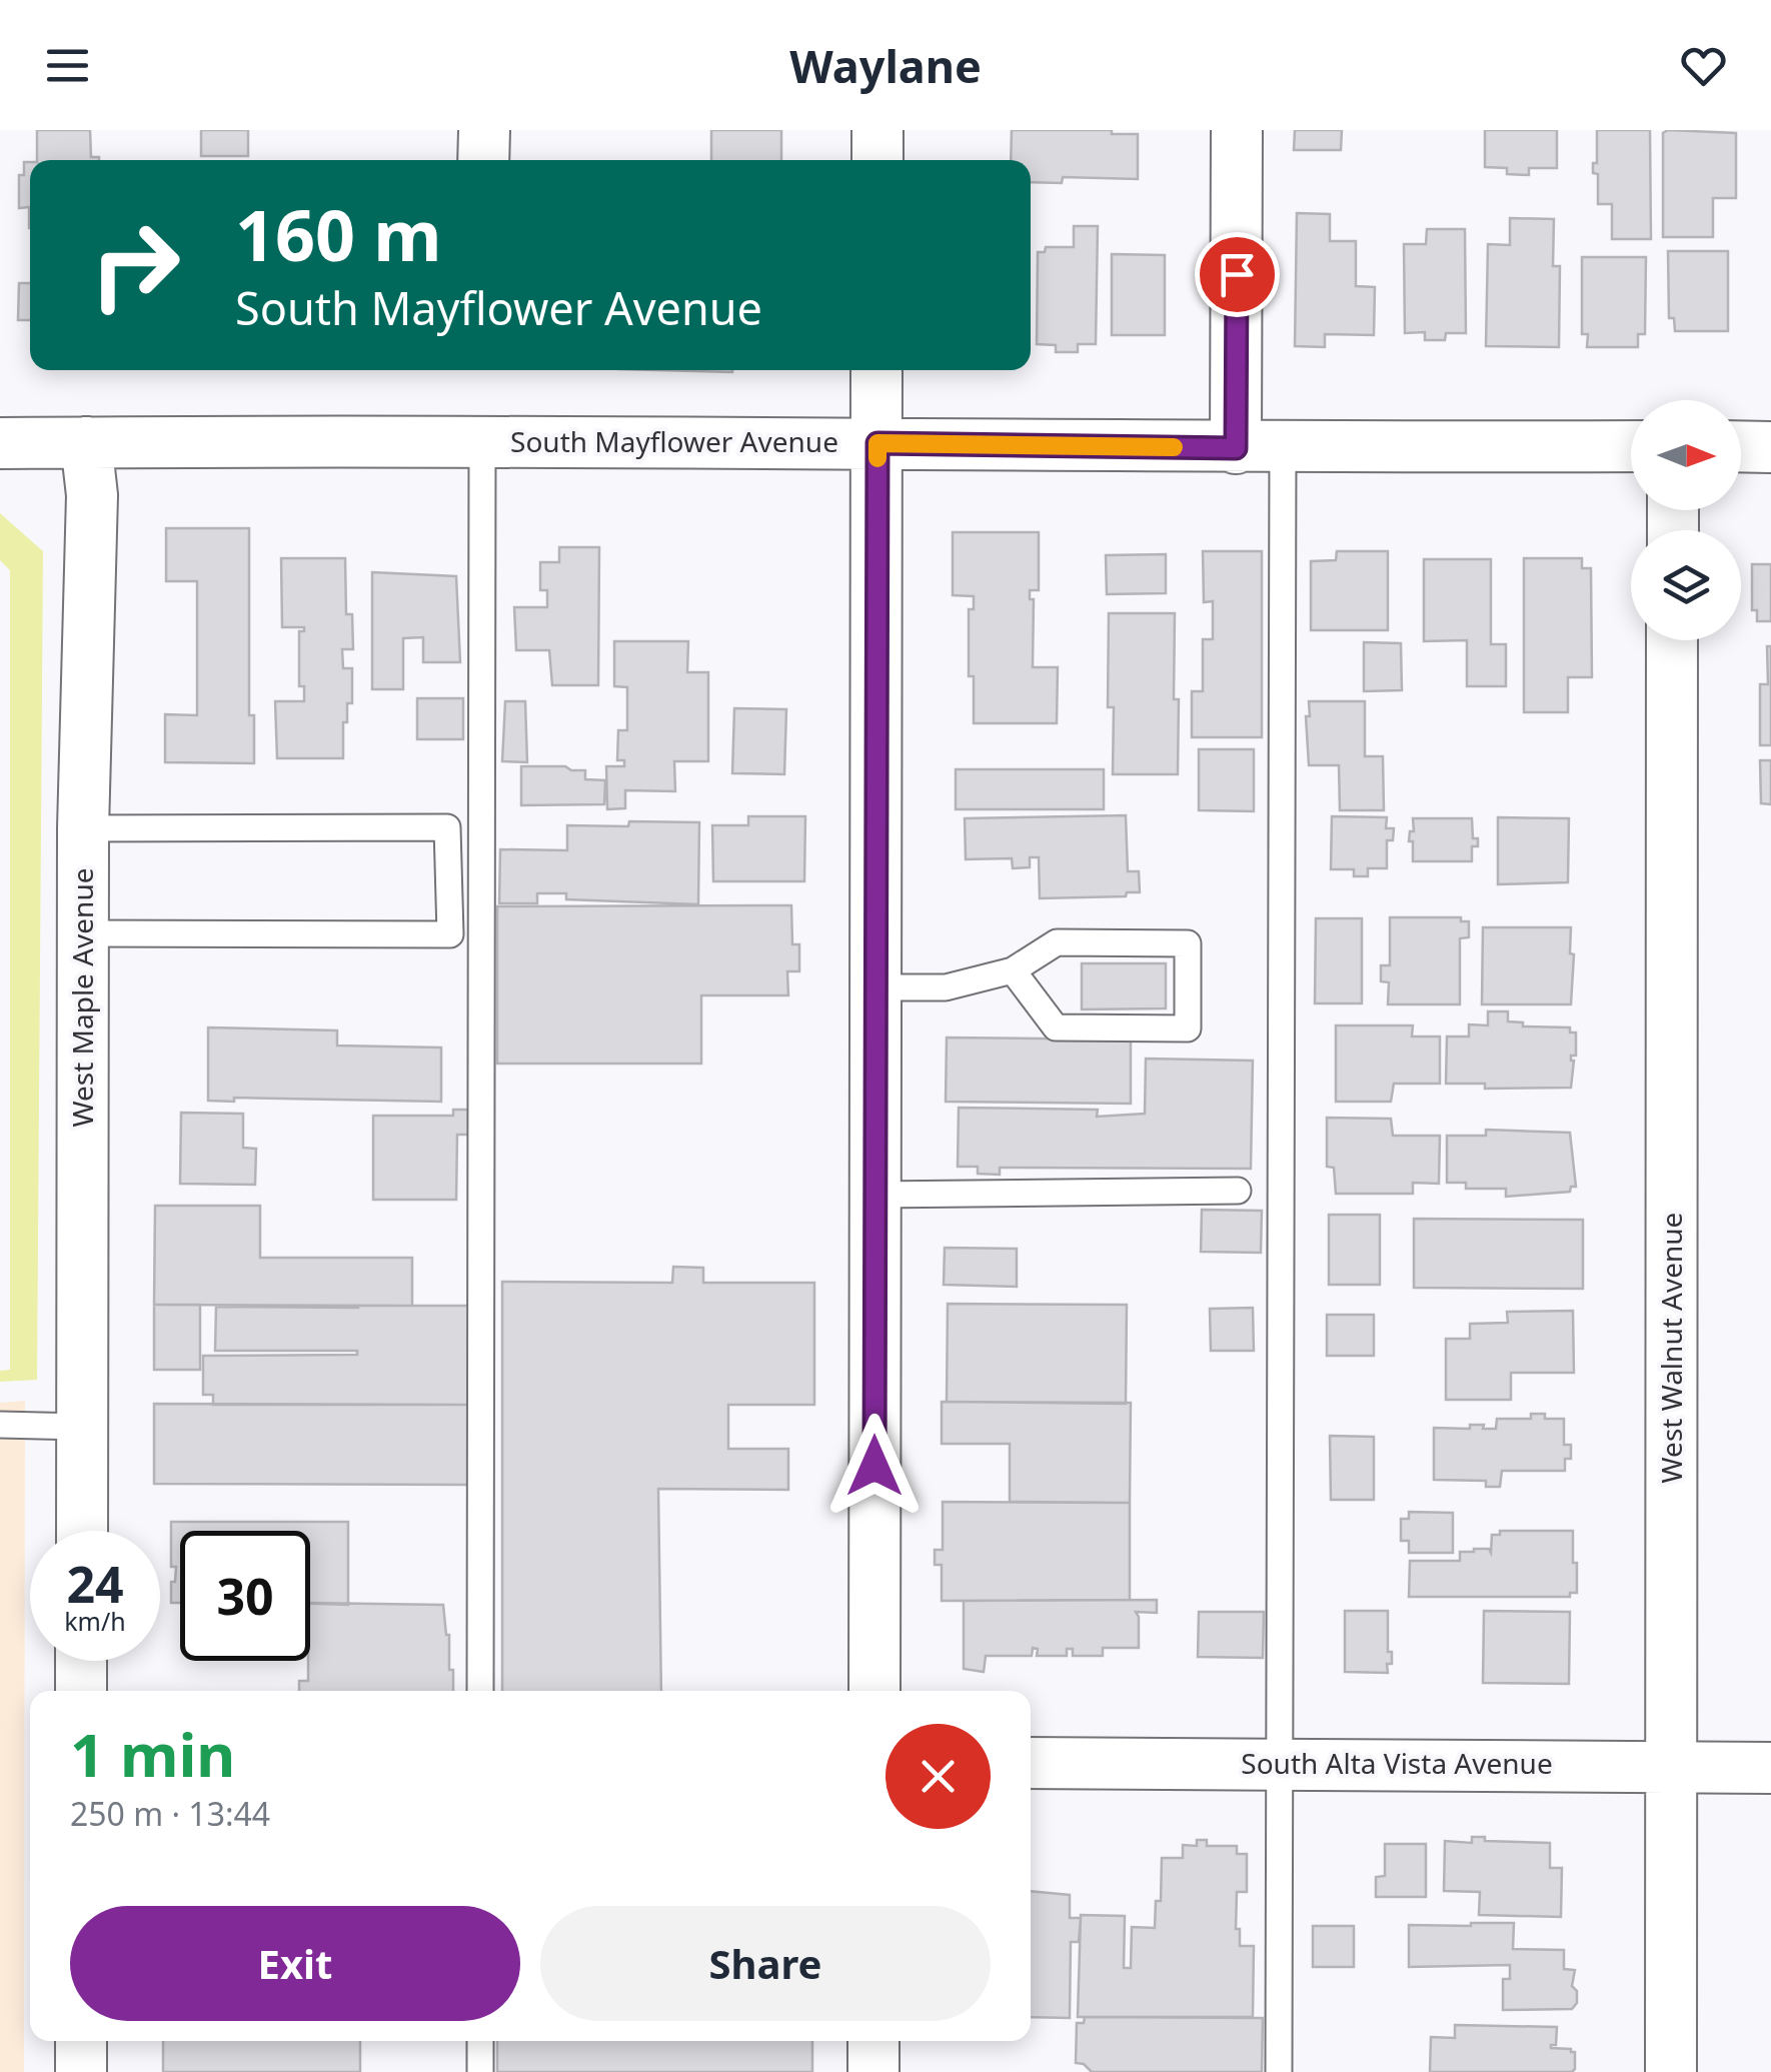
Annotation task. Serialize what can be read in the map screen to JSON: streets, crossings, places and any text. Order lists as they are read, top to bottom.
{
  "streets": {
    "street": [
      "South Mayflower Avenue",
      "West Maple Avenue",
      "West Walnut Avenue",
      "South Alta Vista Avenue"
    ]
  },
  "crossings": [
    ["South Mayflower Avenue", "West Maple Avenue"],
    ["West Walnut Avenue", "South Alta Vista Avenue"]
  ],
  "north": "right",
  "page": {
    "header": "Waylane",
    "turn": ["160 m", "South Mayflower Avenue"],
    "speed": "24 km/h",
    "limit": "30",
    "heading": ["1 min", "250 m · 13:44"],
    "buttons": ["Exit", "Share"]
  }
}
